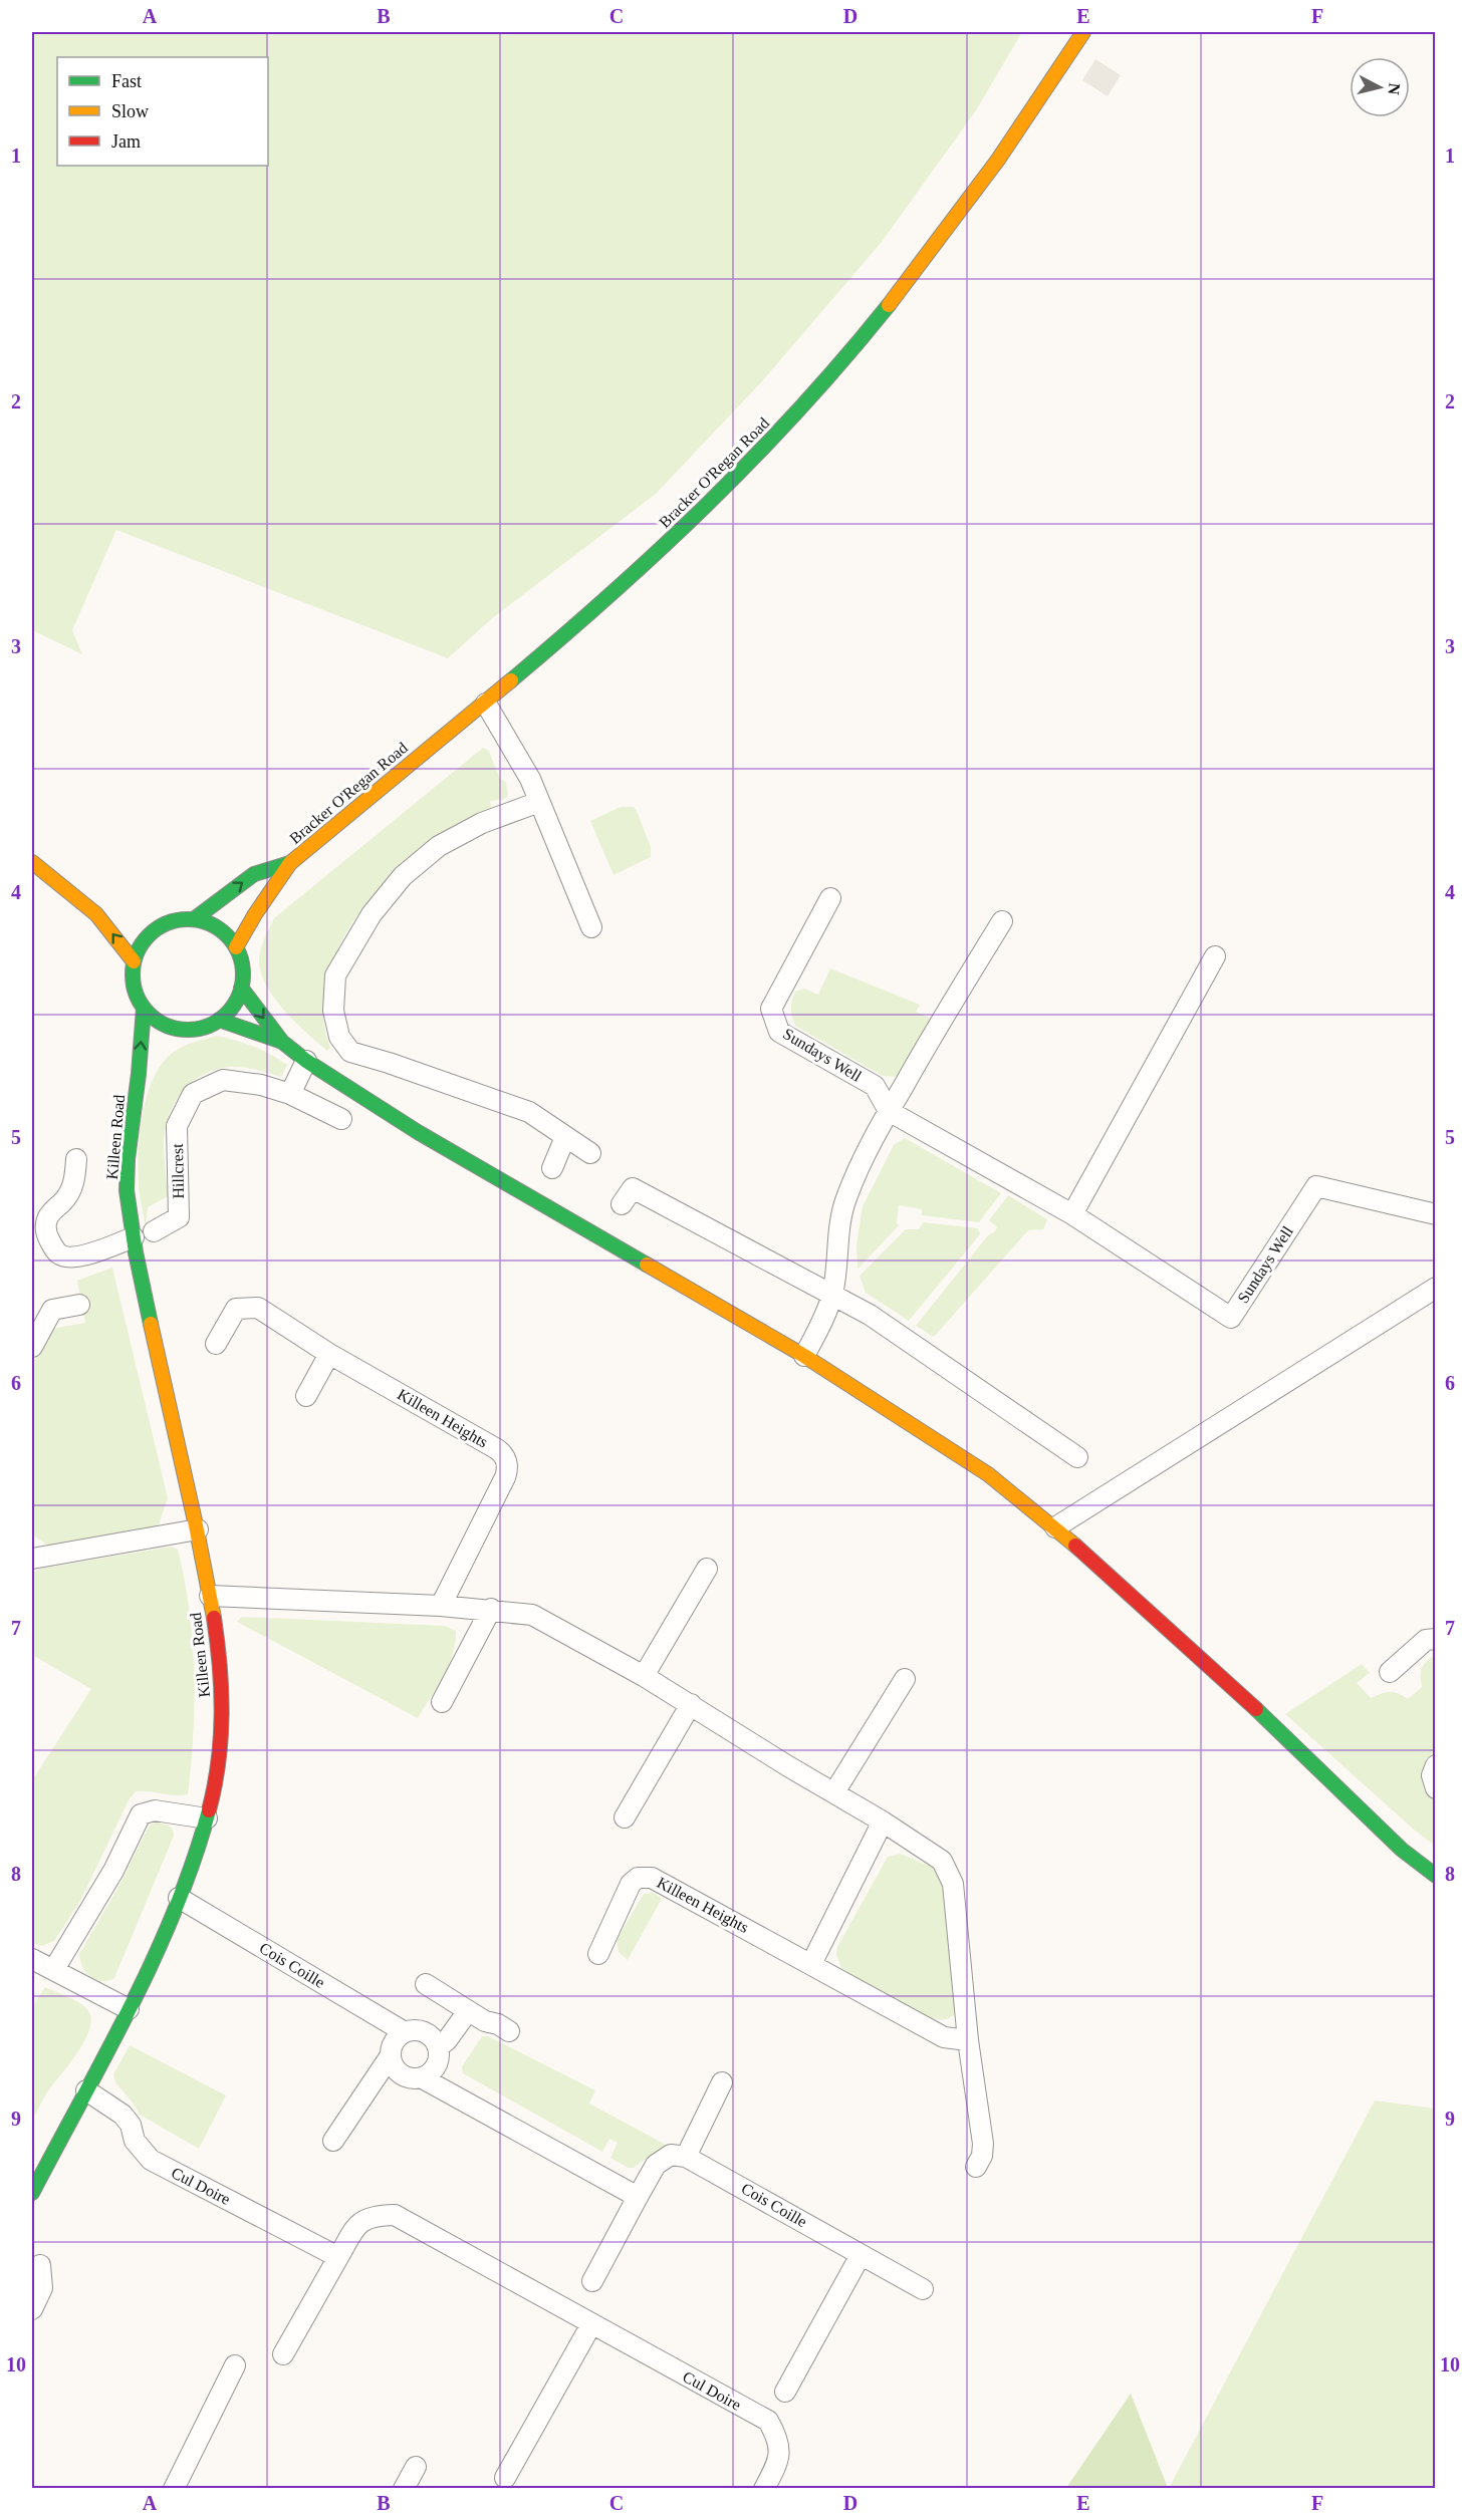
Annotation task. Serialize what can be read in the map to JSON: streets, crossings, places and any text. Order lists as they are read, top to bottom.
{
  "streets": {
    "main road": ["Bracker O'Regan Road", "Killeen Road"],
    "street": [
      "Sundays Well",
      "Hillcrest",
      "Killeen Heights",
      "Cois Coille",
      "Cul Doire"
    ]
  },
  "crossings": [
    ["Bracker O'Regan Road", "Killeen Road"],
    ["Killeen Road", "Cois Coille"],
    ["Killeen Road", "Cul Doire"]
  ],
  "legend": ["Fast", "Slow", "Jam"],
  "north": "right",
  "grid": {
    "columns": [
      "A",
      "B",
      "C",
      "D",
      "E",
      "F"
    ],
    "rows": [
      "1",
      "2",
      "3",
      "4",
      "5",
      "6",
      "7",
      "8",
      "9",
      "10"
    ]
  }
}
